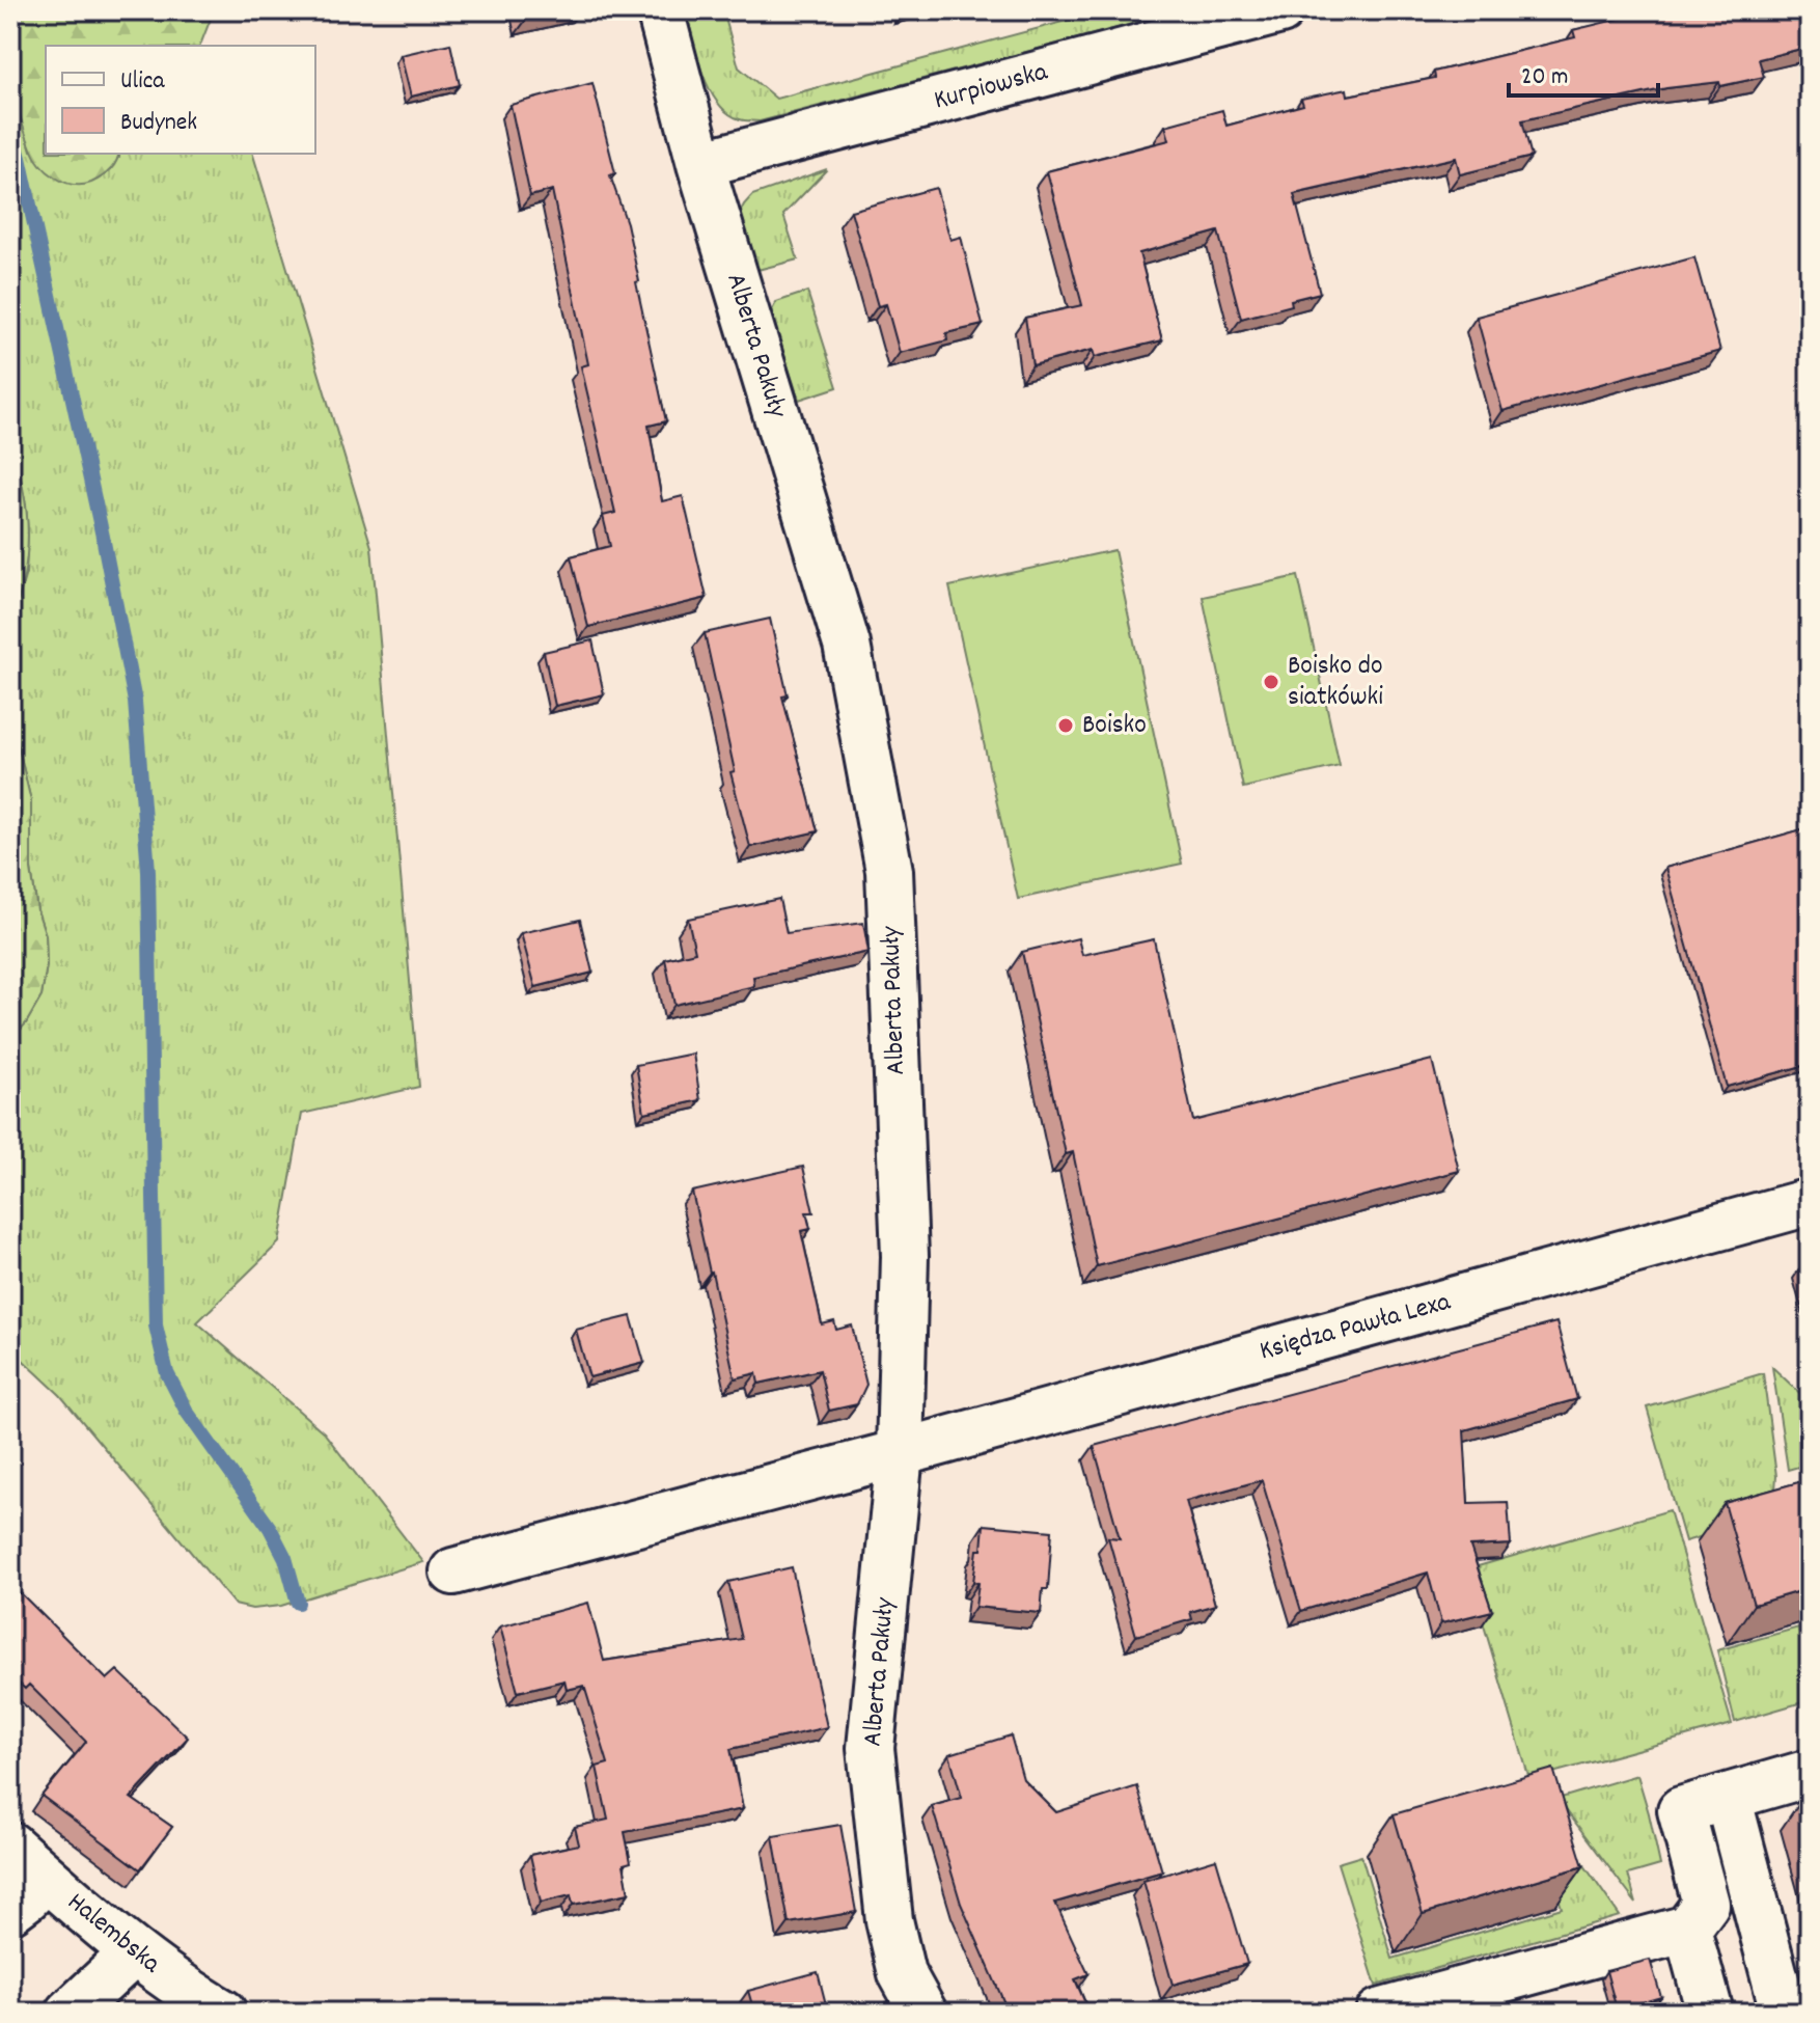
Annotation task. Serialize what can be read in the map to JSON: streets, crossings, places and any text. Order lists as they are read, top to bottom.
{
  "streets": {
    "street": [
      "Kurpiowska",
      "Alberta Pakuły",
      "Księdza Pawła Lexa",
      "Halembska"
    ]
  },
  "crossings": [
    ["Kurpiowska", "Alberta Pakuły"],
    ["Alberta Pakuły", "Księdza Pawła Lexa"]
  ],
  "places": ["Boisko do siatkówki", "Boisko"],
  "legend": ["Ulica", "Budynek"],
  "scale_bar": "20 m"
}
